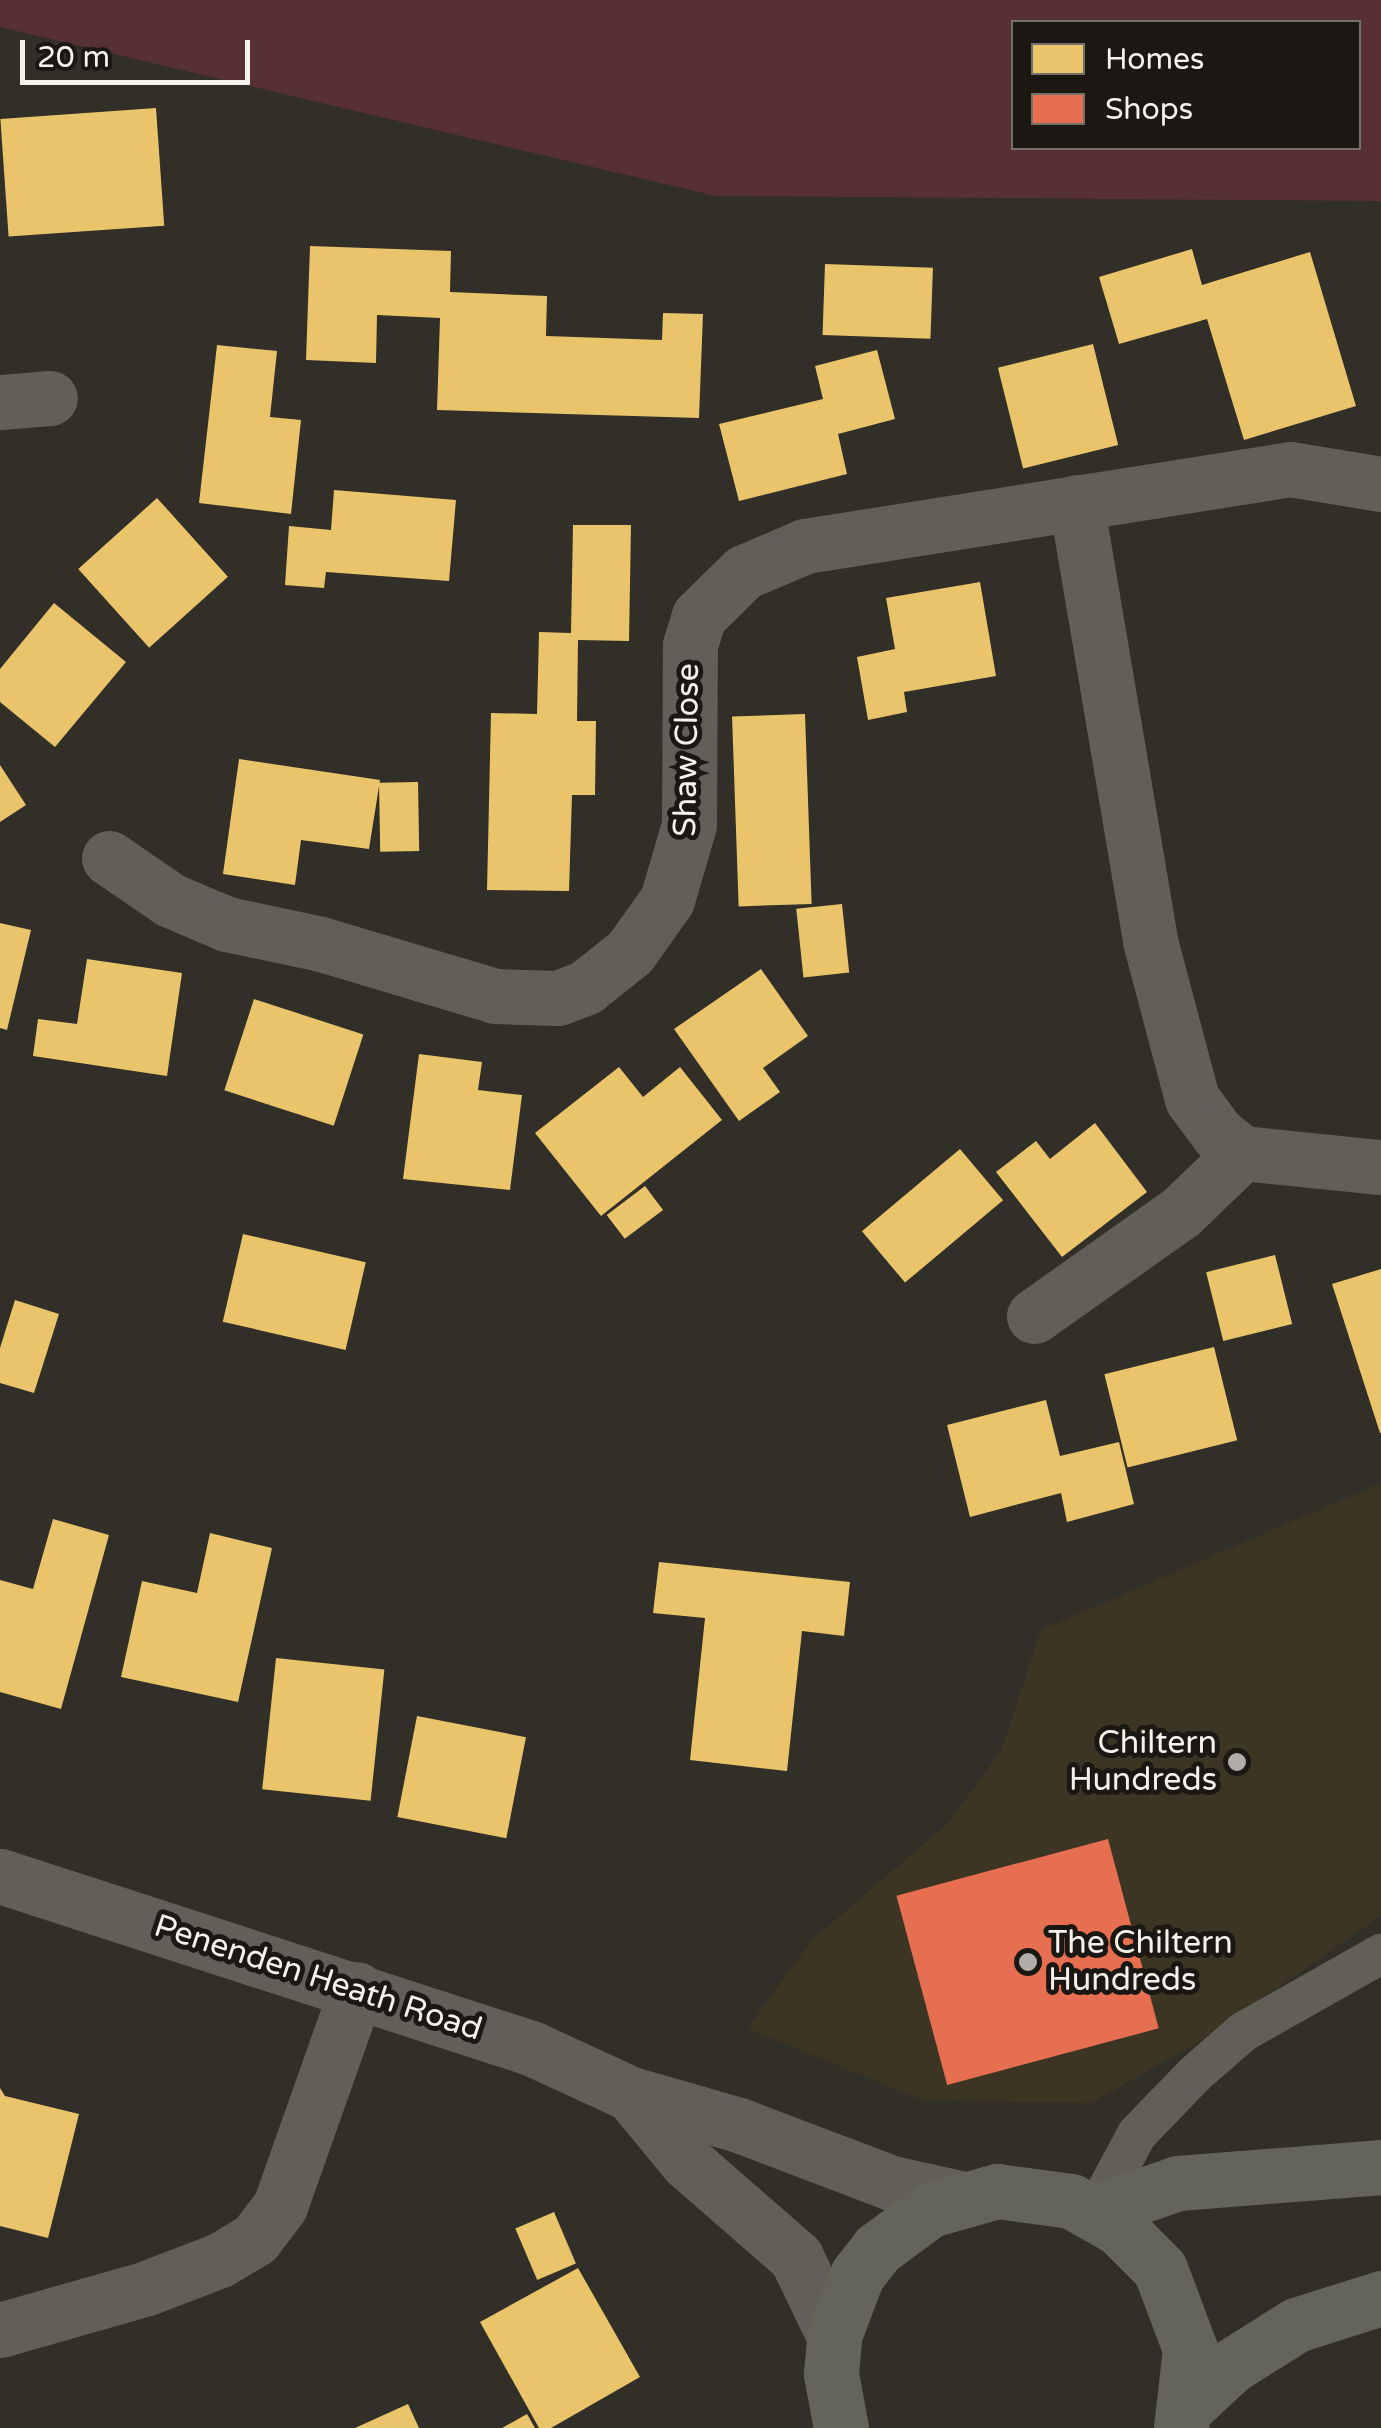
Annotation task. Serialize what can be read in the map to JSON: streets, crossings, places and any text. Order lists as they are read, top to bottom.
{
  "streets": {
    "street": ["Shaw Close", "Penenden Heath Road"]
  },
  "places": ["Chiltern Hundreds", "The Chiltern Hundreds"],
  "legend": ["Homes", "Shops"],
  "scale_bar": "20 m"
}
